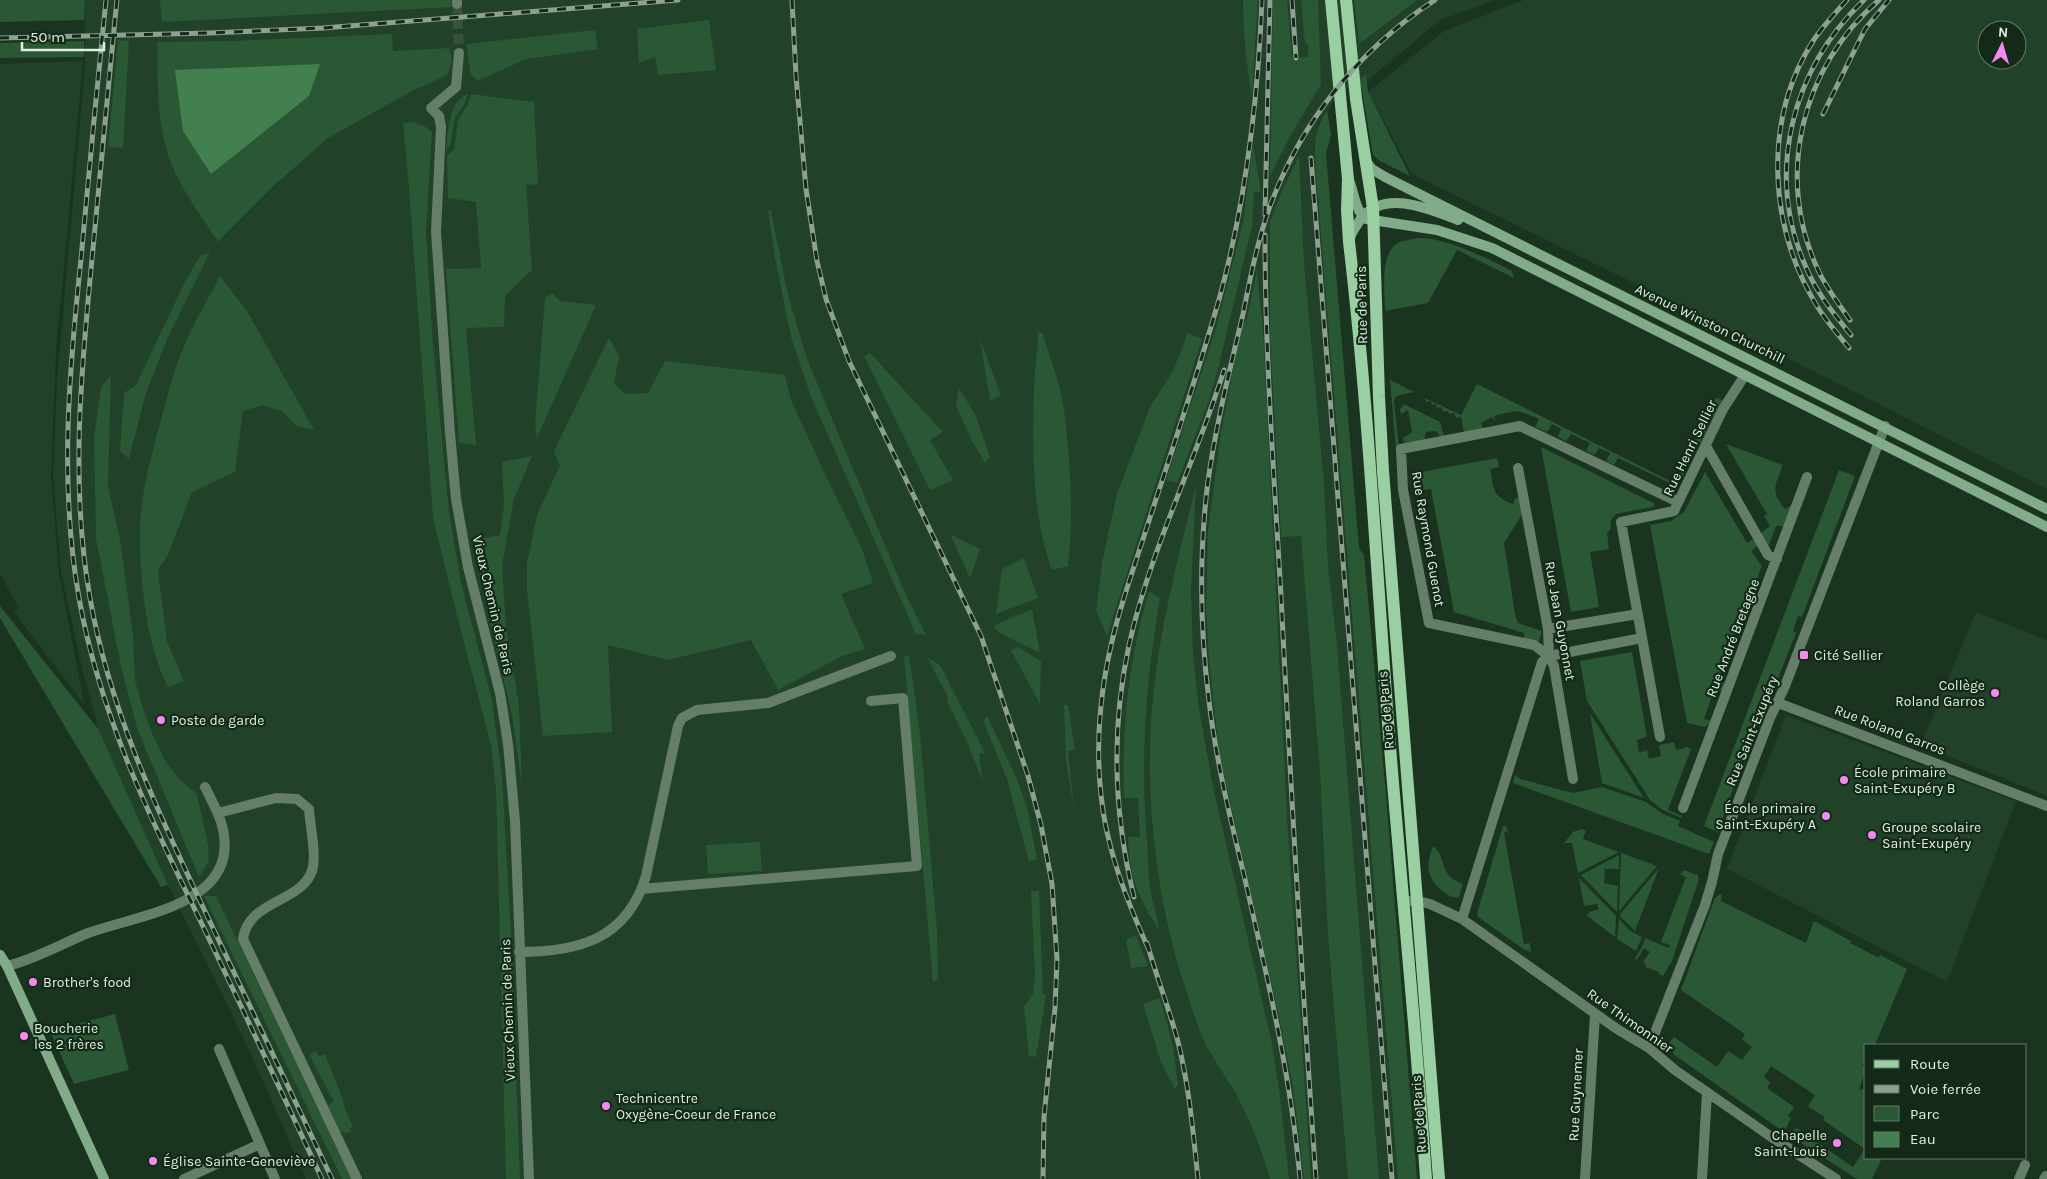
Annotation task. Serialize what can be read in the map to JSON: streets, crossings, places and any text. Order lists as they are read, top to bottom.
{
  "streets": {
    "main road": ["Rue de Paris", "Avenue Winston Churchill"],
    "street": [
      "Rue Henri Sellier",
      "Rue Raymond Guenot",
      "Vieux Chemin de Paris",
      "Rue Jean Guyonnet",
      "Rue André Bretagne",
      "Rue Roland Garros",
      "Rue Saint-Exupéry",
      "Rue Thimonnier",
      "Rue Guynemer"
    ]
  },
  "crossings": [
    ["Rue de Paris", "Avenue Winston Churchill"],
    ["Rue de Paris", "Rue Thimonnier"],
    ["Avenue Winston Churchill", "Rue Henri Sellier"],
    ["Avenue Winston Churchill", "Rue Saint-Exupéry"],
    ["Rue Henri Sellier", "Rue Raymond Guenot"],
    ["Rue Raymond Guenot", "Rue Jean Guyonnet"],
    ["Rue Roland Garros", "Rue Saint-Exupéry"],
    ["Rue Saint-Exupéry", "Rue Thimonnier"],
    ["Rue Thimonnier", "Rue Guynemer"]
  ],
  "places": {
    "transit": ["Cité Sellier"],
    "other": [
      "Collège Roland Garros",
      "Poste de garde",
      "École primaire Saint-Exupéry B",
      "École primaire Saint-Exupéry A",
      "Groupe scolaire Saint-Exupéry",
      "Brother's food",
      "Boucherie les 2 frères",
      "Technicentre Oxygène-Coeur de France",
      "Chapelle Saint-Louis",
      "Église Sainte-Geneviève"
    ]
  },
  "legend": [
    "Route",
    "Voie ferrée",
    "Parc",
    "Eau"
  ],
  "scale_bar": "50 m",
  "north": "top"
}
